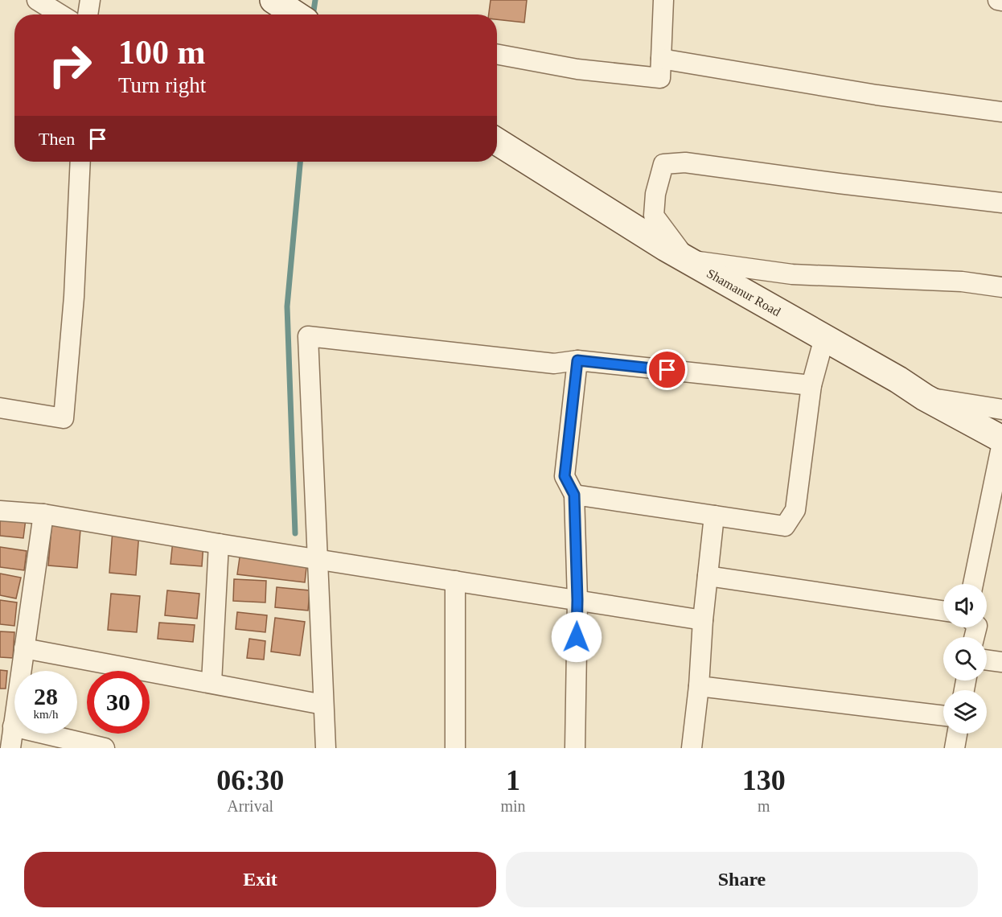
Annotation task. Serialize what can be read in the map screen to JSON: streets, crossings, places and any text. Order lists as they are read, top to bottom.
{
  "streets": {
    "main road": ["Shamanur Road"]
  },
  "page": {
    "turn": ["100 m", "Turn right"],
    "then": "Then",
    "speed": "28 km/h",
    "limit": "30",
    "eta": [
      "06:30",
      "Arrival",
      "1",
      "min",
      "130",
      "m"
    ],
    "buttons": ["Exit", "Share"]
  }
}
